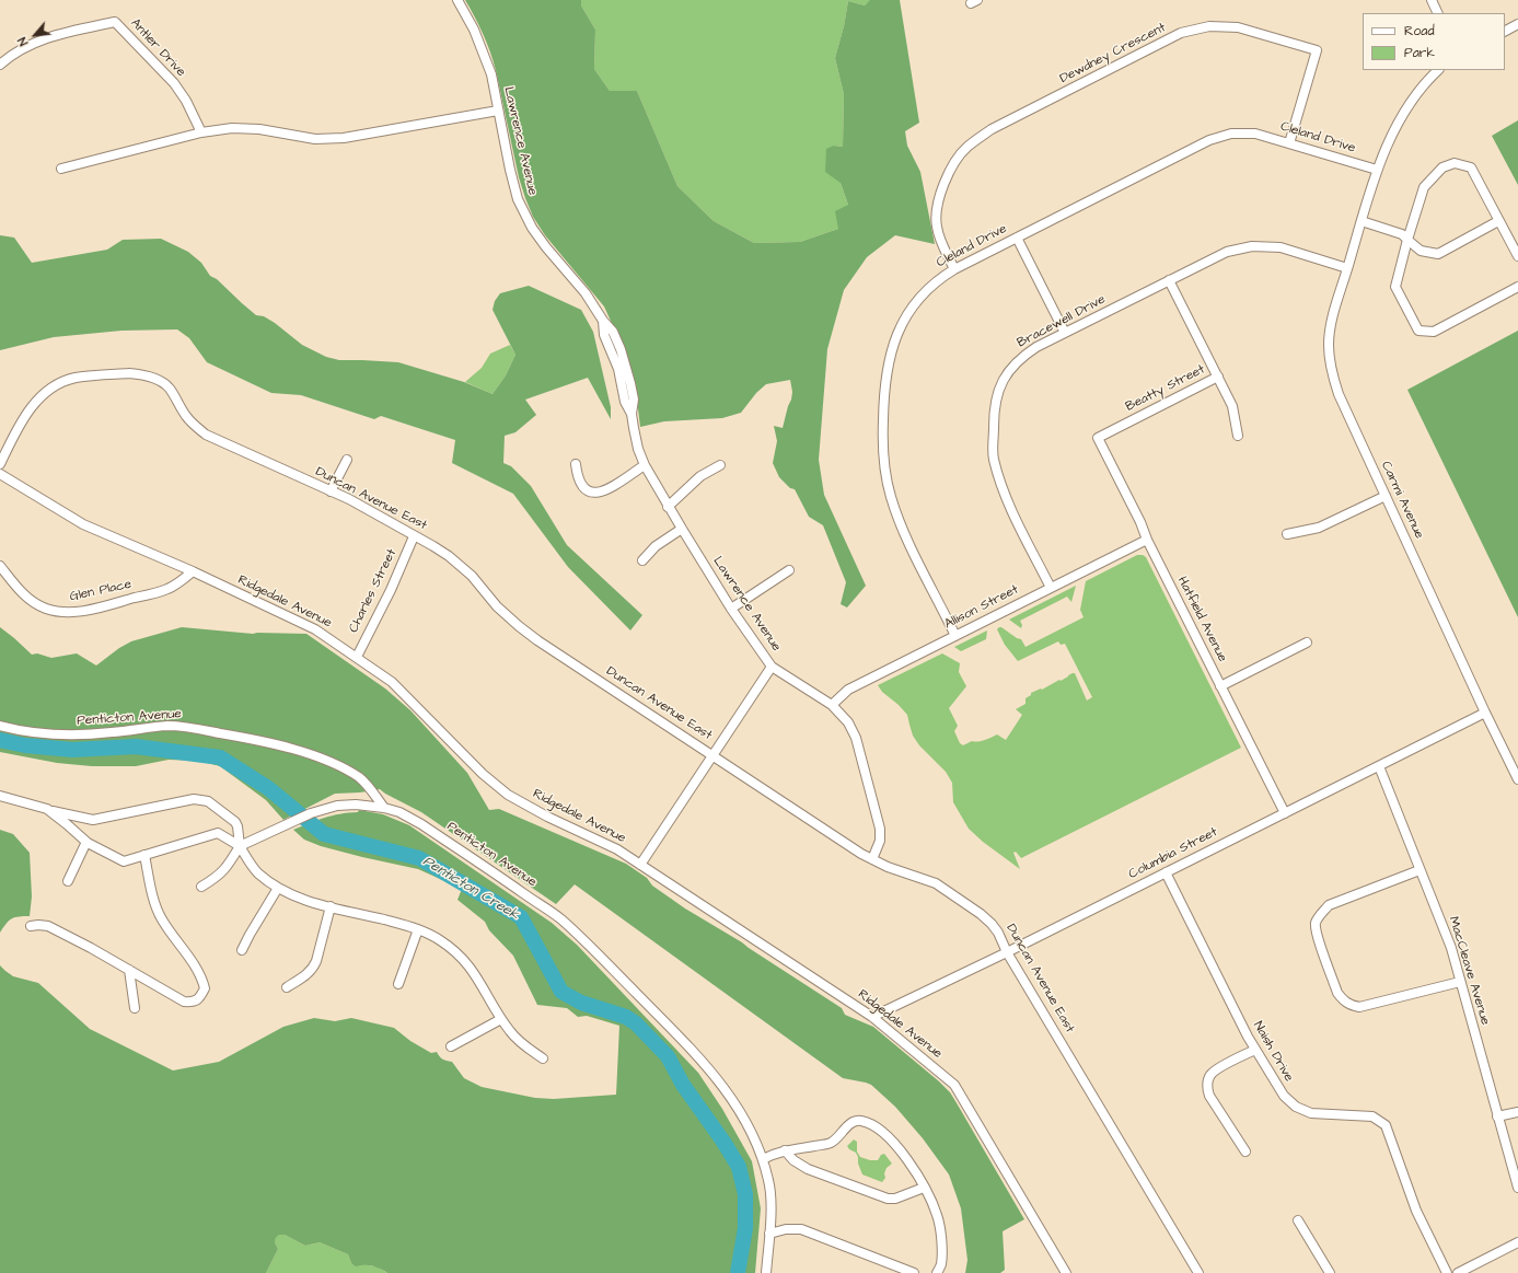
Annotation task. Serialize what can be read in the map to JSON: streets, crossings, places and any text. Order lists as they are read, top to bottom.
{
  "streets": {
    "street": [
      "Antler Drive",
      "Dewdney Crescent",
      "Cleland Drive",
      "Lawrence Avenue",
      "Bracewell Drive",
      "Beatty Street",
      "Duncan Avenue East",
      "Carmi Avenue",
      "Glen Place",
      "Charles Street",
      "Ridgedale Avenue",
      "Allison Street",
      "Hatfield Avenue",
      "Penticton Avenue",
      "Columbia Street",
      "MacCleave Avenue",
      "Naish Drive"
    ]
  },
  "crossings": [
    ["Dewdney Crescent", "Cleland Drive"],
    ["Cleland Drive", "Carmi Avenue"],
    ["Cleland Drive", "Allison Street"],
    ["Lawrence Avenue", "Duncan Avenue East"],
    ["Lawrence Avenue", "Allison Street"],
    ["Bracewell Drive", "Beatty Street"],
    ["Bracewell Drive", "Carmi Avenue"],
    ["Bracewell Drive", "Allison Street"],
    ["Beatty Street", "Hatfield Avenue"],
    ["Duncan Avenue East", "Charles Street"],
    ["Duncan Avenue East", "Columbia Street"],
    ["Carmi Avenue", "Columbia Street"],
    ["Glen Place", "Ridgedale Avenue"],
    ["Charles Street", "Ridgedale Avenue"],
    ["Ridgedale Avenue", "Columbia Street"],
    ["Allison Street", "Hatfield Avenue"],
    ["Hatfield Avenue", "Columbia Street"],
    ["Columbia Street", "MacCleave Avenue"],
    ["Columbia Street", "Naish Drive"]
  ],
  "water": ["Penticton Creek"],
  "legend": ["Road", "Park"],
  "north": "bottom left"
}
